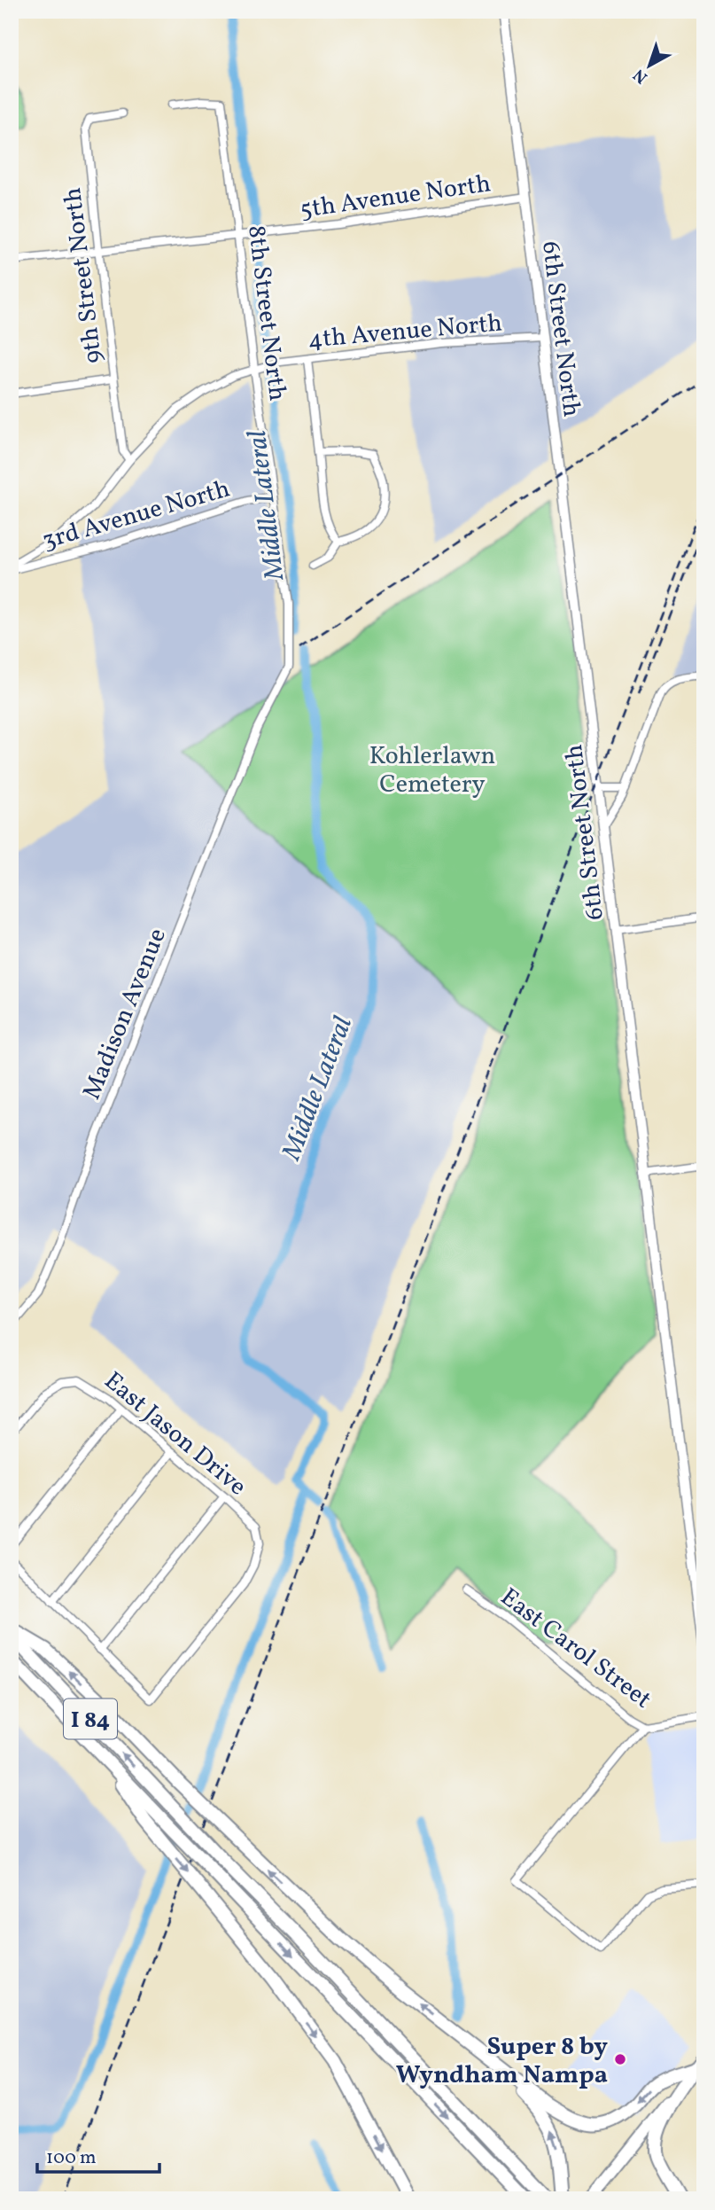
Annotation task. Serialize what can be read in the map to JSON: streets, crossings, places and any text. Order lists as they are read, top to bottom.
{
  "streets": {
    "highway": ["I 84"],
    "street": [
      "5th Avenue North",
      "9th Street North",
      "8th Street North",
      "6th Street North",
      "4th Avenue North",
      "3rd Avenue North",
      "Madison Avenue",
      "East Jason Drive",
      "East Carol Street"
    ]
  },
  "crossings": [
    ["5th Avenue North", "9th Street North"],
    ["5th Avenue North", "8th Street North"],
    ["5th Avenue North", "6th Street North"],
    ["9th Street North", "4th Avenue North"],
    ["8th Street North", "4th Avenue North"],
    ["8th Street North", "3rd Avenue North"],
    ["8th Street North", "Madison Avenue"],
    ["6th Street North", "4th Avenue North"]
  ],
  "water": ["Middle Lateral"],
  "parks": ["Kohlerlawn Cemetery"],
  "places": ["Super 8 by Wyndham Nampa"],
  "scale_bar": "100 m",
  "north": "bottom left"
}
